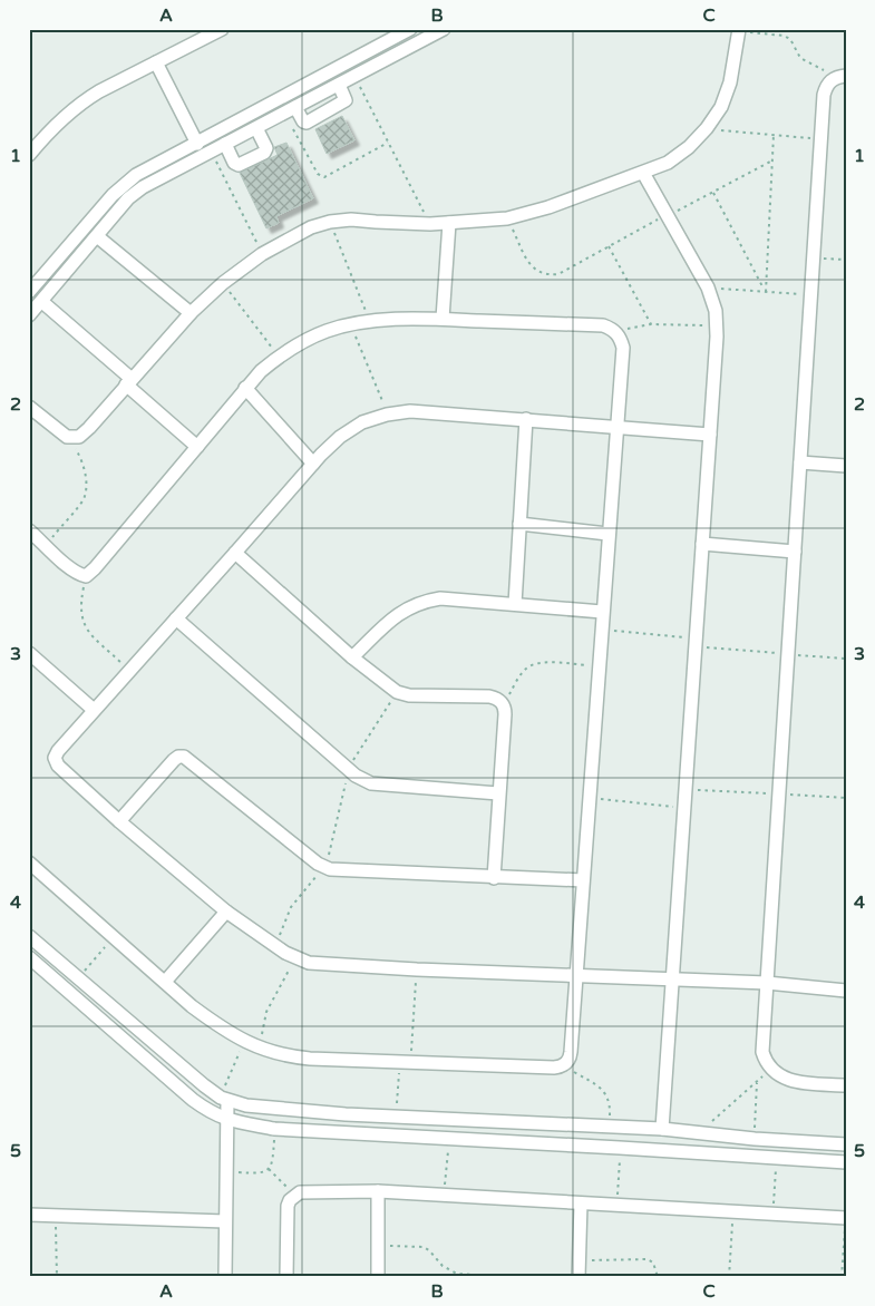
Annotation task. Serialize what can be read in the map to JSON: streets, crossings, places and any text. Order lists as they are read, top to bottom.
{
  "grid": {
    "columns": ["A", "B", "C"],
    "rows": [
      "1",
      "2",
      "3",
      "4",
      "5"
    ]
  }
}
